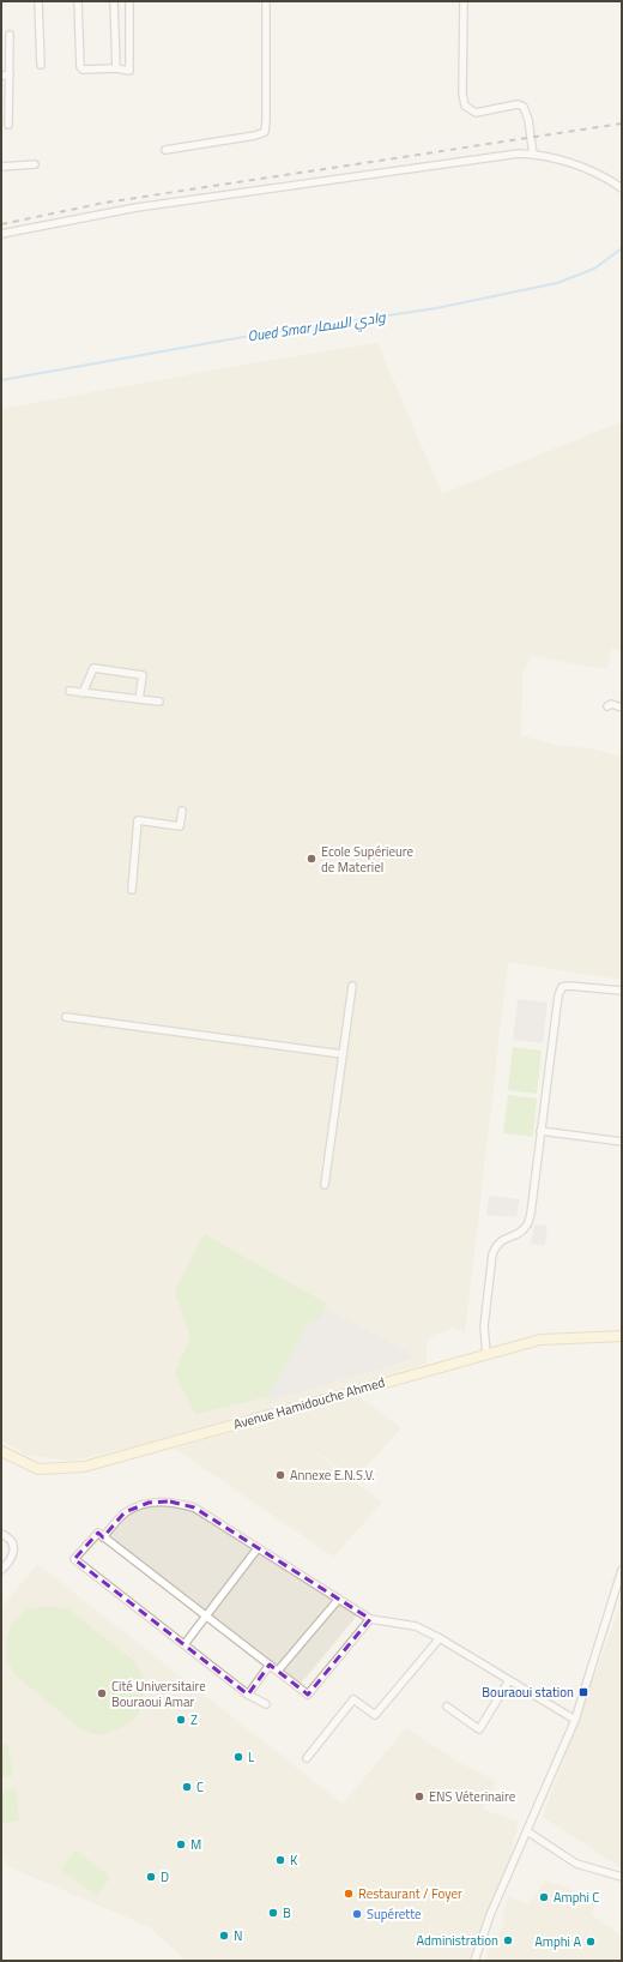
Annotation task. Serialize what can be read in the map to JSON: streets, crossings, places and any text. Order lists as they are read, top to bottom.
{
  "streets": {
    "main road": ["Avenue Hamidouche Ahmed"]
  },
  "water": ["Oued Smar وادي السمار"],
  "places": {
    "other": [
      "Ecole Supérieure de Materiel",
      "Annexe E.N.S.V.",
      "Cité Universitaire Bouraoui Amar",
      "Z",
      "L",
      "C",
      "ENS Véterinaire",
      "M",
      "K",
      "D",
      "Restaurant / Foyer",
      "Amphi C",
      "B",
      "Supérette",
      "N",
      "Administration",
      "Amphi A"
    ],
    "transit": ["Bouraoui station"]
  }
}
